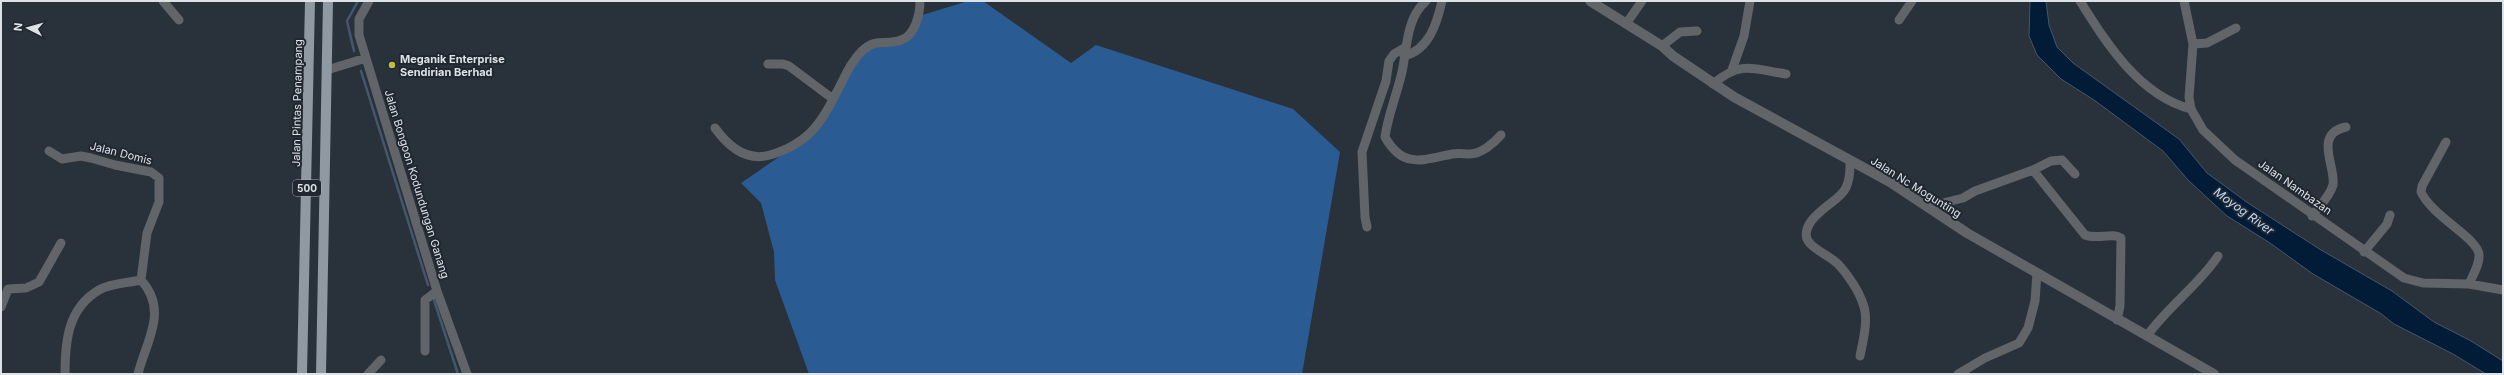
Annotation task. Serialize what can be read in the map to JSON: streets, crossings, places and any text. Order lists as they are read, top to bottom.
{
  "streets": {
    "main road": ["Jalan Pintas Penampang", "500"],
    "street": [
      "Jalan Domis",
      "Jalan Bongoon Kodundungan Ganang",
      "Jalan Nc Mogunting",
      "Jalan Nambazan"
    ]
  },
  "water": ["Moyog River"],
  "places": ["Meganik Enterprise Sendirian Berhad"],
  "north": "left"
}
